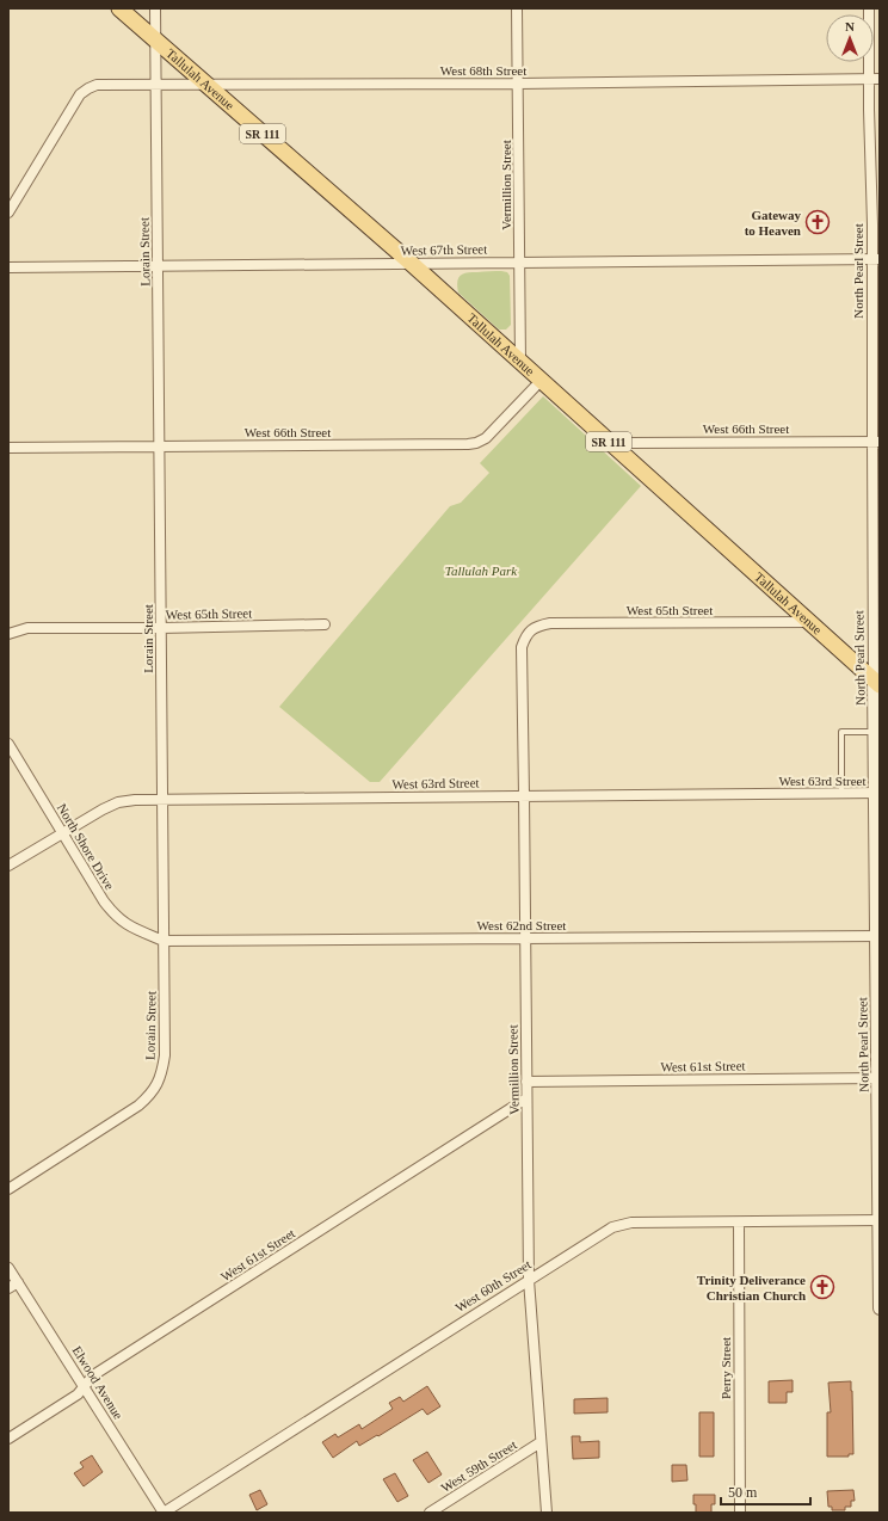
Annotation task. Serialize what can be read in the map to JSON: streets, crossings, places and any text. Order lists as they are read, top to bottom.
{
  "streets": {
    "main road": ["Tallulah Avenue", "SR 111"],
    "street": [
      "West 68th Street",
      "Vermillion Street",
      "West 67th Street",
      "Lorain Street",
      "North Pearl Street",
      "West 66th Street",
      "West 65th Street",
      "West 63rd Street",
      "North Shore Drive",
      "West 62nd Street",
      "West 61st Street",
      "West 60th Street",
      "Perry Street",
      "Elwood Avenue",
      "West 59th Street"
    ]
  },
  "crossings": [
    ["West 68th Street", "Tallulah Avenue"],
    ["West 68th Street", "Vermillion Street"],
    ["West 68th Street", "Lorain Street"],
    ["West 68th Street", "North Pearl Street"],
    ["Tallulah Avenue", "Vermillion Street"],
    ["Tallulah Avenue", "West 67th Street"],
    ["Tallulah Avenue", "Lorain Street"],
    ["Tallulah Avenue", "North Pearl Street"],
    ["Tallulah Avenue", "West 66th Street"],
    ["Tallulah Avenue", "West 65th Street"],
    ["Vermillion Street", "West 67th Street"],
    ["Vermillion Street", "West 65th Street"],
    ["Vermillion Street", "West 63rd Street"],
    ["Vermillion Street", "West 62nd Street"],
    ["Vermillion Street", "West 61st Street"],
    ["Vermillion Street", "West 60th Street"],
    ["Vermillion Street", "West 59th Street"],
    ["West 67th Street", "Lorain Street"],
    ["West 67th Street", "North Pearl Street"],
    ["Lorain Street", "West 66th Street"],
    ["Lorain Street", "West 65th Street"],
    ["Lorain Street", "West 63rd Street"],
    ["Lorain Street", "North Shore Drive"],
    ["Lorain Street", "West 62nd Street"],
    ["North Pearl Street", "West 66th Street"],
    ["North Pearl Street", "West 63rd Street"],
    ["North Pearl Street", "West 62nd Street"],
    ["North Pearl Street", "West 61st Street"],
    ["North Pearl Street", "West 60th Street"],
    ["West 63rd Street", "North Shore Drive"],
    ["North Shore Drive", "West 62nd Street"],
    ["West 61st Street", "Elwood Avenue"],
    ["West 60th Street", "Perry Street"],
    ["West 60th Street", "Elwood Avenue"]
  ],
  "parks": ["Tallulah Park"],
  "places": {
    "church": ["Gateway to Heaven", "Trinity Deliverance Christian Church"]
  },
  "scale_bar": "50 m",
  "north": "top"
}
